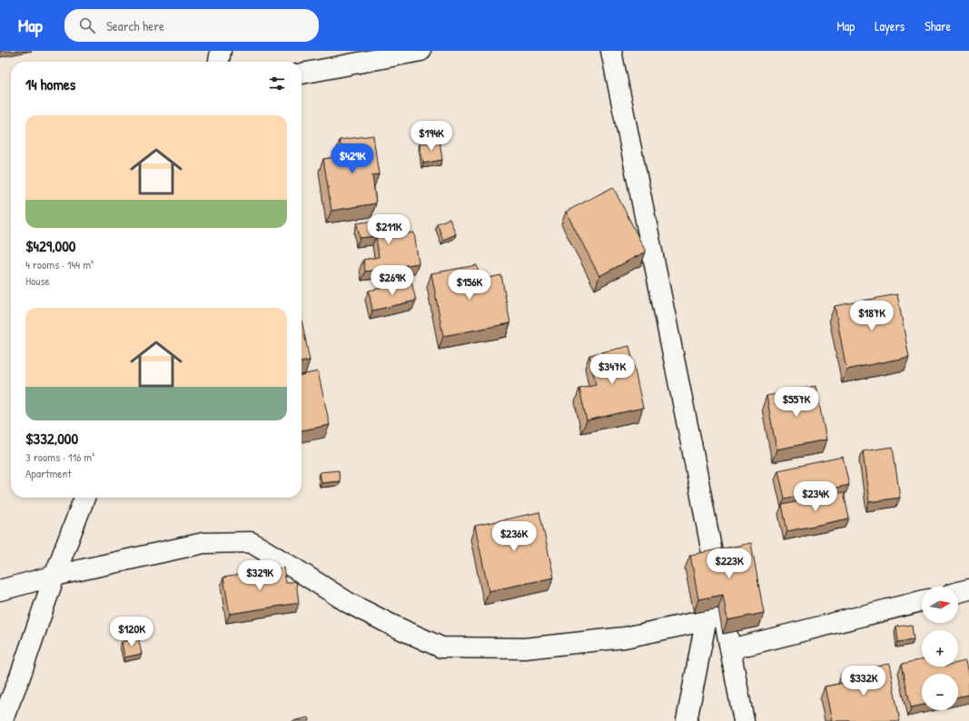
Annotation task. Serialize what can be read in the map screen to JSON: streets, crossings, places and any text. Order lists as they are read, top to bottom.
{
  "north": "right",
  "page": {
    "header": "Map",
    "search": "Search here",
    "nav": ["Map", "Layers", "Share"],
    "heading": "14 homes",
    "list": [
      {
        "name": "$429,000",
        "note": "4 rooms · 144 m² · House"
      },
      {
        "name": "$332,000",
        "note": "3 rooms · 116 m² · Apartment"
      }
    ],
    "price": [
      "$194K",
      "$429K",
      "$211K",
      "$269K",
      "$156K",
      "$187K",
      "$347K",
      "$557K",
      "$234K",
      "$236K",
      "$223K",
      "$329K",
      "$120K",
      "$332K"
    ],
    "map_buttons": ["+", "−"]
  }
}
